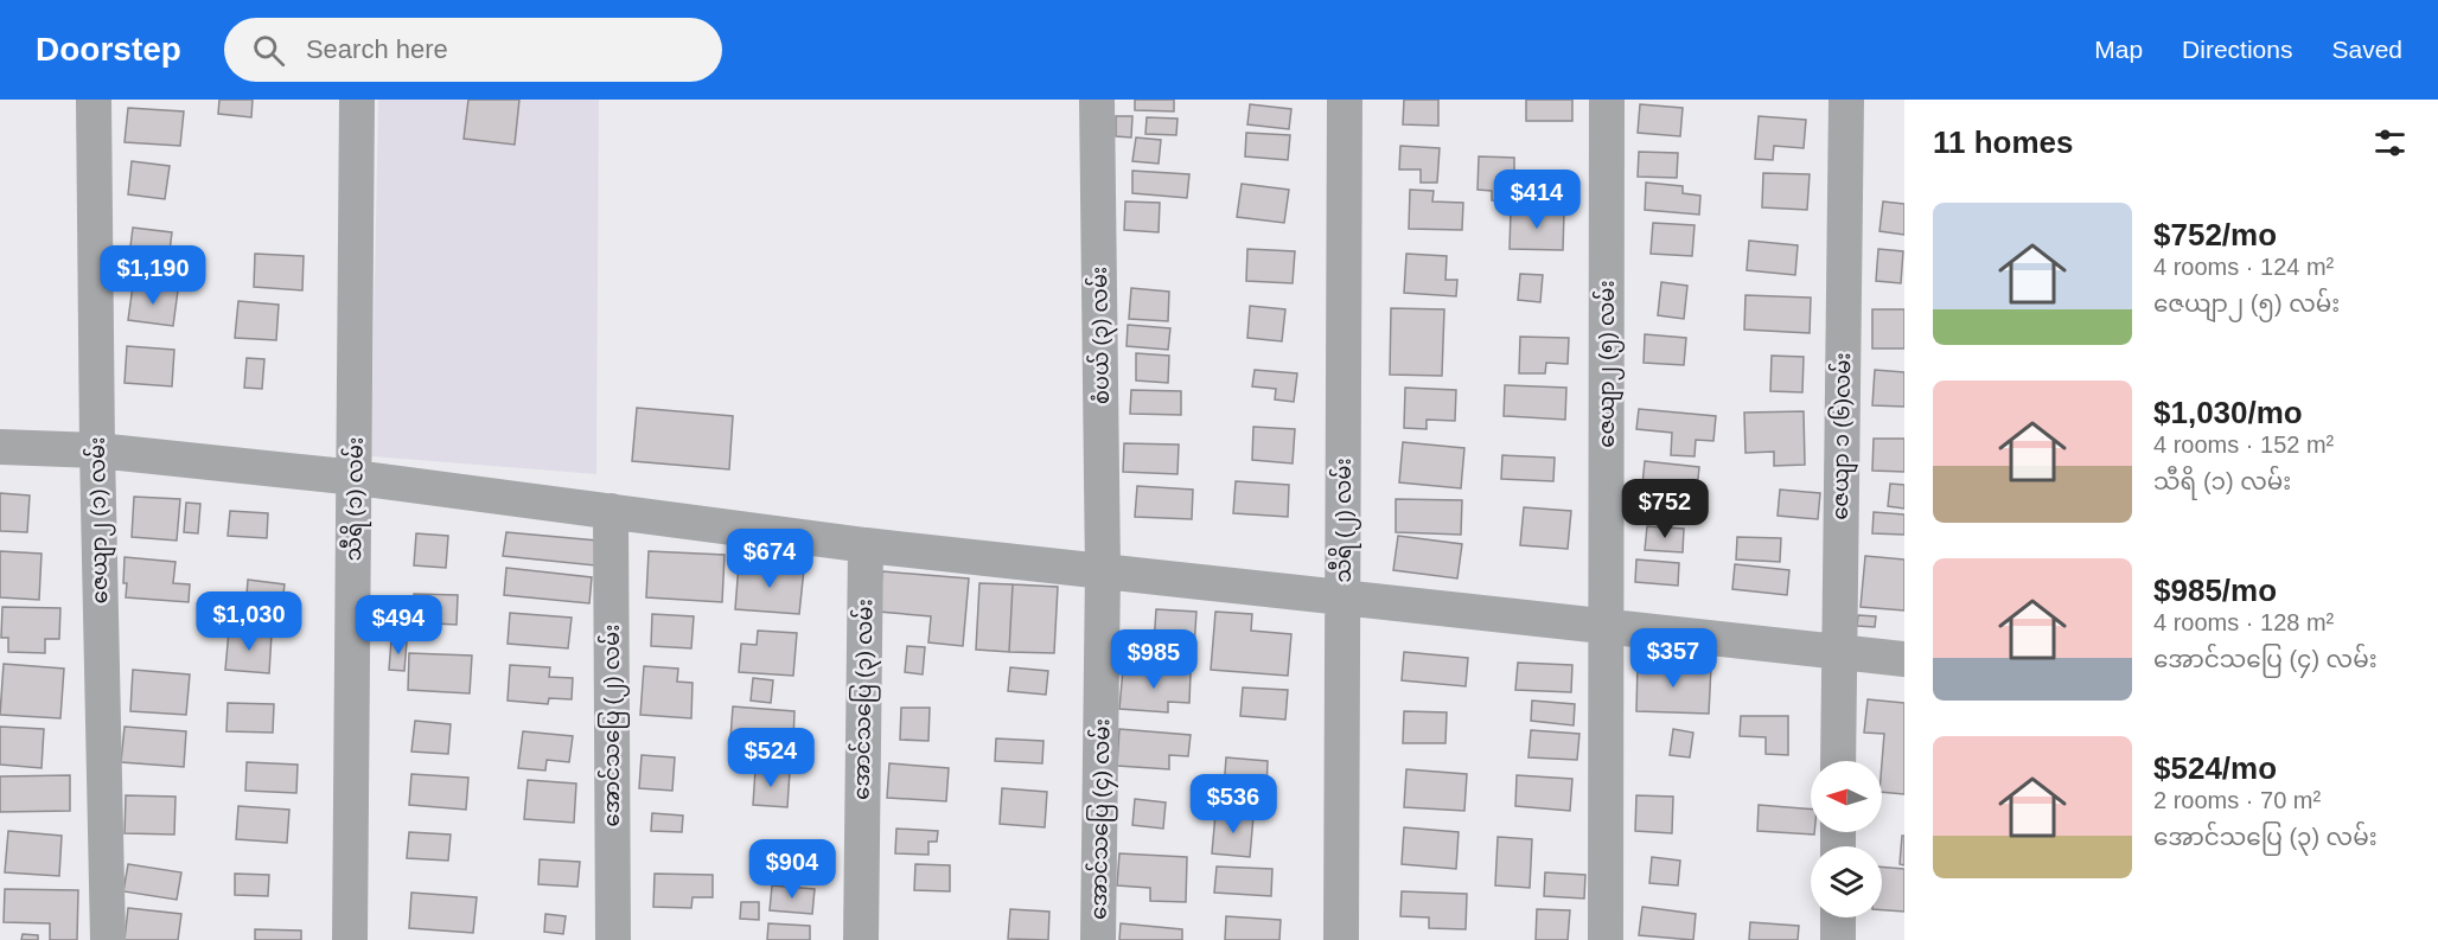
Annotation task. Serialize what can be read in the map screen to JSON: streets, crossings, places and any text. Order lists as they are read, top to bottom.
{
  "streets": {
    "street": [
      "စံပယ် (၃) လမ်း",
      "ဇေယျာ၂ (၅) လမ်း",
      "ဇေယျာ ၁ (၆)လမ်း",
      "သီရိ (၁) လမ်း",
      "ဇေယျာ၂ (၁) လမ်း",
      "သီရိ (၂) လမ်း",
      "အောင်သပြေ (၃) လမ်း",
      "အောင်သပြေ (၂) လမ်း",
      "အောင်သပြေ (၄) လမ်း"
    ]
  },
  "crossings": [
    ["စံပယ် (၃) လမ်း", "အောင်သပြေ (၄) လမ်း"]
  ],
  "north": "left",
  "page": {
    "header": "Doorstep",
    "search": "Search here",
    "nav": ["Map", "Directions", "Saved"],
    "heading": "11 homes",
    "price": [
      "$414",
      "$1,190",
      "$752",
      "$674",
      "$1,030",
      "$494",
      "$357",
      "$985",
      "$524",
      "$536",
      "$904"
    ],
    "list": [
      {
        "name": "$752/mo",
        "note": "4 rooms · 124 m² · ဇေယျာ၂ (၅) လမ်း"
      },
      {
        "name": "$1,030/mo",
        "note": "4 rooms · 152 m² · သီရိ (၁) လမ်း"
      },
      {
        "name": "$985/mo",
        "note": "4 rooms · 128 m² · အောင်သပြေ (၄) လမ်း"
      },
      {
        "name": "$524/mo",
        "note": "2 rooms · 70 m² · အောင်သပြေ (၃) လမ်း"
      }
    ]
  }
}
